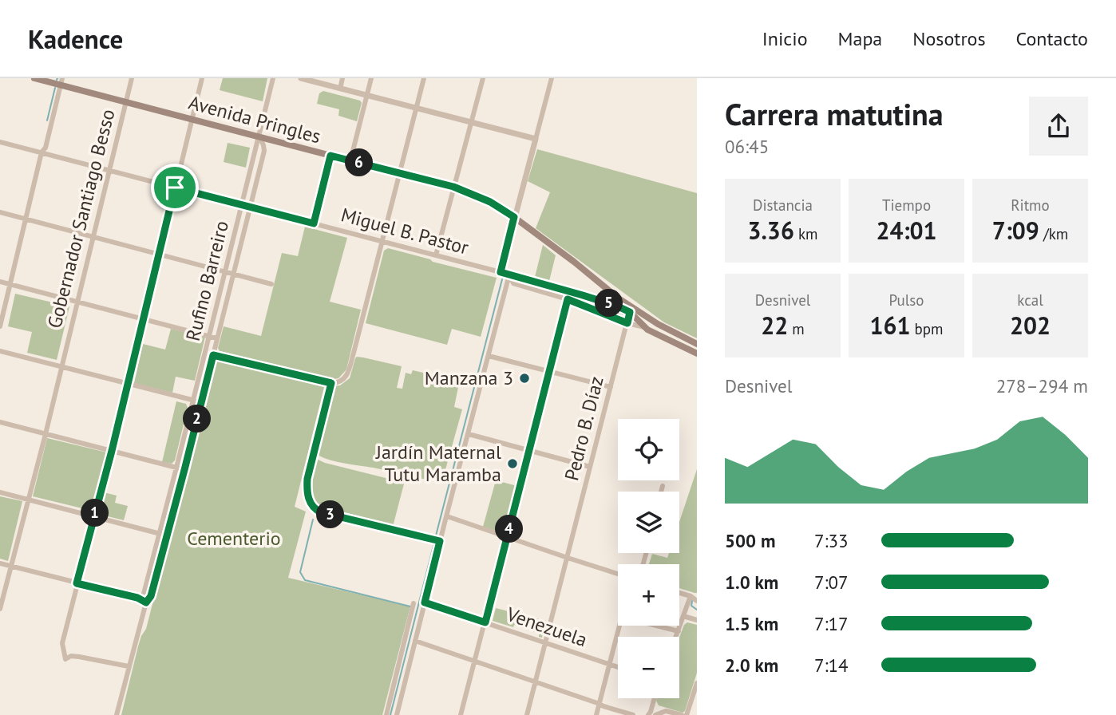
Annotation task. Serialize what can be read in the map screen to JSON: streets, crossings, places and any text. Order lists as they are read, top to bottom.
{
  "streets": {
    "main road": ["Avenida Pringles"],
    "street": [
      "Gobernador Santiago Besso",
      "Miguel B. Pastor",
      "Rufino Barreiro",
      "Pedro B. Díaz",
      "Venezuela"
    ]
  },
  "crossings": [
    ["Avenida Pringles", "Gobernador Santiago Besso"],
    ["Avenida Pringles", "Miguel B. Pastor"],
    ["Avenida Pringles", "Rufino Barreiro"],
    ["Avenida Pringles", "Pedro B. Díaz"],
    ["Gobernador Santiago Besso", "Miguel B. Pastor"],
    ["Miguel B. Pastor", "Rufino Barreiro"],
    ["Miguel B. Pastor", "Pedro B. Díaz"],
    ["Pedro B. Díaz", "Venezuela"]
  ],
  "parks": ["Cementerio"],
  "places": ["Manzana 3", "Jardín Maternal Tutu Maramba"],
  "page": {
    "header": "Kadence",
    "nav": [
      "Inicio",
      "Mapa",
      "Nosotros",
      "Contacto"
    ],
    "heading": ["Carrera matutina", "06:45"],
    "pins": [
      "6",
      "5",
      "2",
      "1",
      "3",
      "4"
    ],
    "stats": [
      ["Distancia", "3.36 km"],
      ["Tiempo", "24:01"],
      ["Ritmo", "7:09 /km"],
      ["Desnivel", "22 m"],
      ["Pulso", "161 bpm"],
      ["kcal", "202"]
    ],
    "chart": ["Desnivel", "278–294 m"],
    "map_buttons": ["+", "−"],
    "list": [
      {
        "name": "500 m",
        "note": "7:33"
      },
      {
        "name": "1.0 km",
        "note": "7:07"
      },
      {
        "name": "1.5 km",
        "note": "7:17"
      },
      {
        "name": "2.0 km",
        "note": "7:14"
      }
    ]
  }
}
